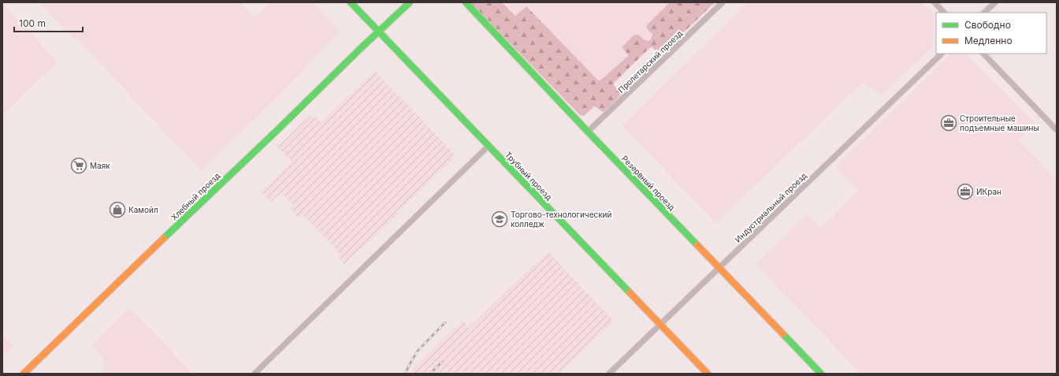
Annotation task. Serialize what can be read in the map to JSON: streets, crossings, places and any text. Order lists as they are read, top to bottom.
{
  "streets": {
    "street": [
      "Пролетарский проезд",
      "Трубный проезд",
      "Резервный проезд",
      "Хлебный проезд",
      "Индустриальный проезд"
    ]
  },
  "crossings": [
    ["Пролетарский проезд", "Резервный проезд"],
    ["Трубный проезд", "Хлебный проезд"],
    ["Трубный проезд", "Индустриальный проезд"],
    ["Резервный проезд", "Индустриальный проезд"]
  ],
  "places": {
    "office": ["Строительные подъемные машины", "ИКран"],
    "supermarket": ["Маяк"],
    "shop": ["Камойл"],
    "school or university": ["Торгово-технологический колледж"]
  },
  "legend": ["Свободно", "Медленно"],
  "scale_bar": "100 m"
}
